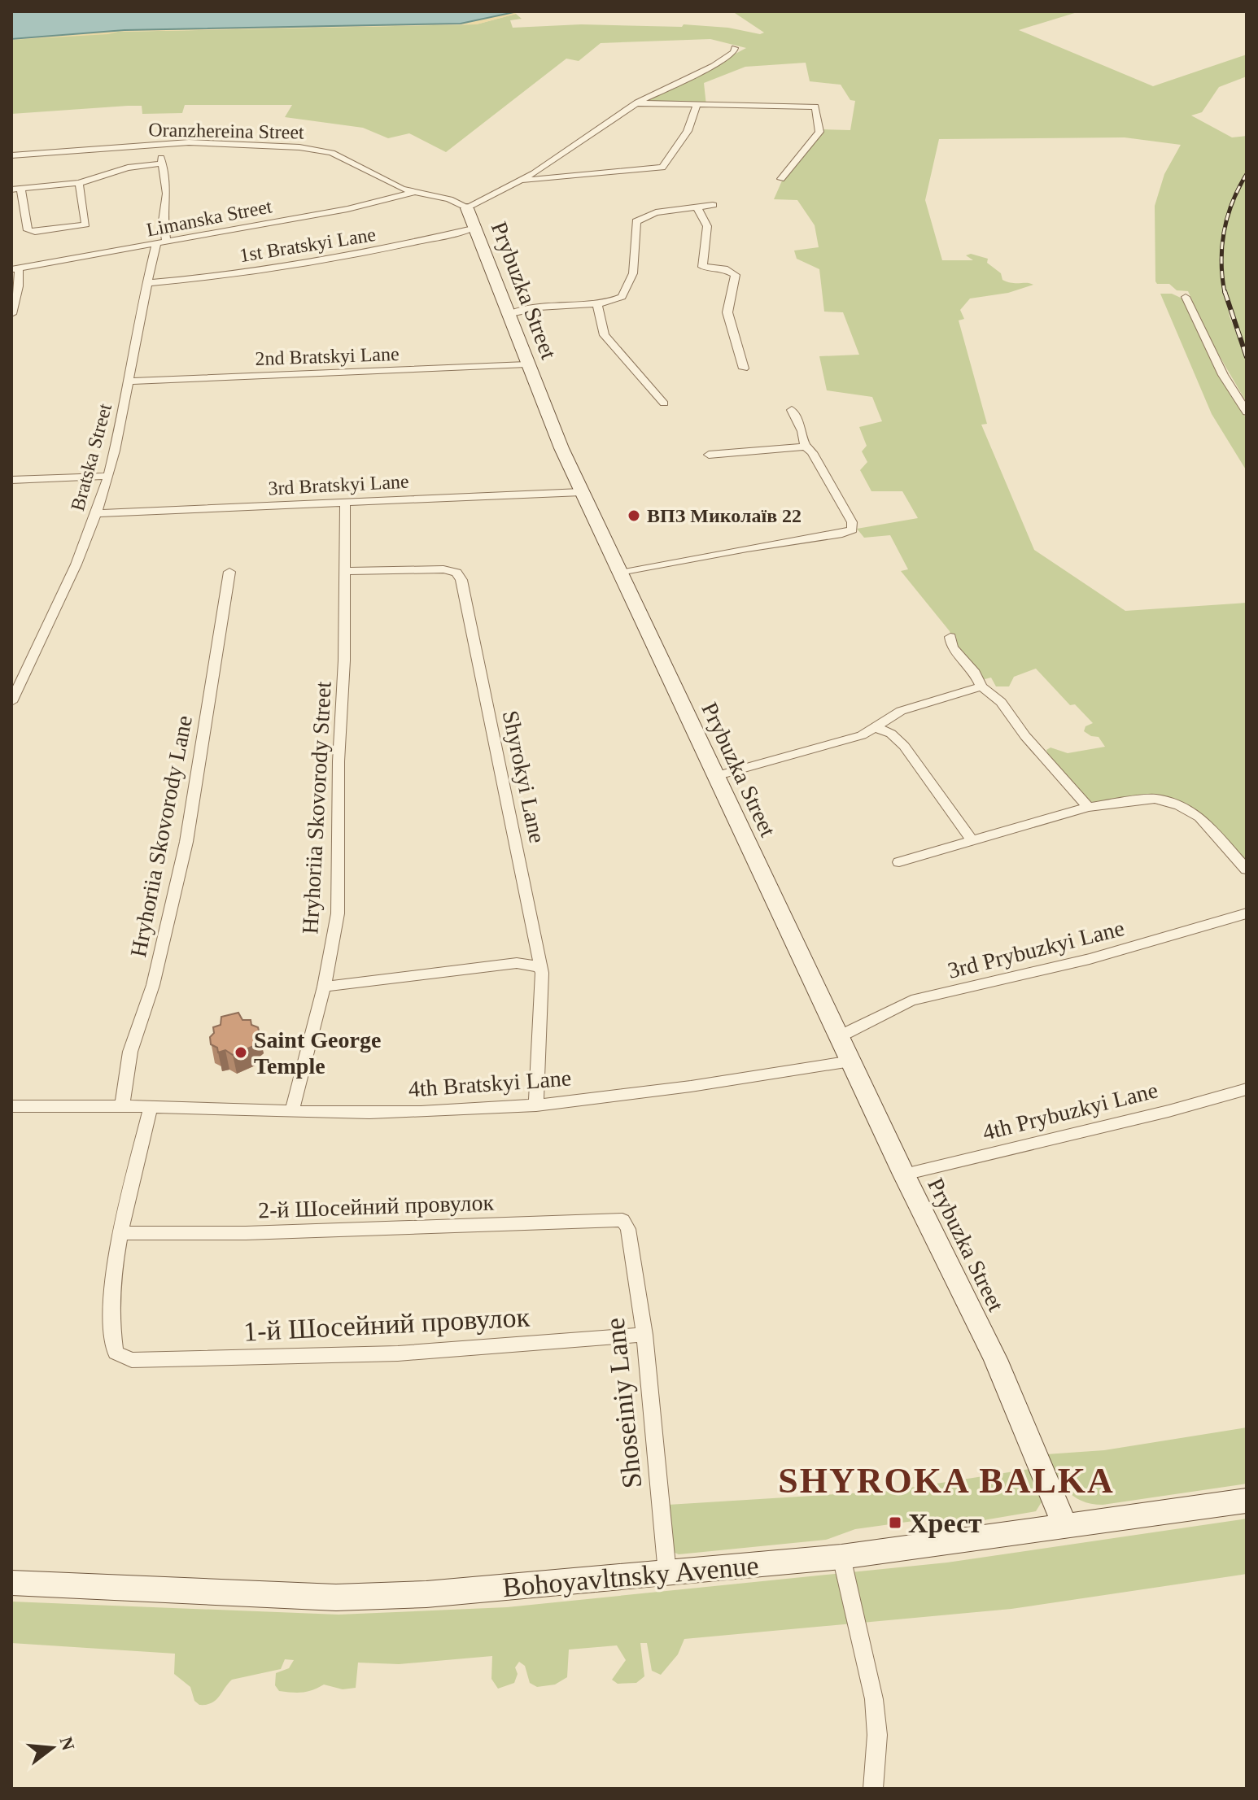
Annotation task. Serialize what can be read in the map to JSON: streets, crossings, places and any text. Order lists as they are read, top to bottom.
{
  "streets": {
    "street": [
      "Oranzhereina Street",
      "Limanska Street",
      "1st Bratskyi Lane",
      "Prybuzka Street",
      "2nd Bratskyi Lane",
      "Bratska Street",
      "3rd Bratskyi Lane",
      "Shyrokyi Lane",
      "Hryhoriia Skovorody Street",
      "Hryhoriia Skovorody Lane",
      "3rd Prybuzkyi Lane",
      "4th Bratskyi Lane",
      "4th Prybuzkyi Lane",
      "2-й Шосейний провулок",
      "1-й Шосейний провулок",
      "Shoseiniy Lane",
      "Bohoyavltnsky Avenue"
    ]
  },
  "crossings": [
    ["Oranzhereina Street", "Limanska Street"],
    ["Oranzhereina Street", "Prybuzka Street"],
    ["Oranzhereina Street", "Bratska Street"],
    ["Limanska Street", "Bratska Street"],
    ["1st Bratskyi Lane", "Prybuzka Street"],
    ["1st Bratskyi Lane", "Bratska Street"],
    ["Prybuzka Street", "2nd Bratskyi Lane"],
    ["Prybuzka Street", "3rd Bratskyi Lane"],
    ["Prybuzka Street", "3rd Prybuzkyi Lane"],
    ["Prybuzka Street", "4th Bratskyi Lane"],
    ["Prybuzka Street", "4th Prybuzkyi Lane"],
    ["Prybuzka Street", "Bohoyavltnsky Avenue"],
    ["2nd Bratskyi Lane", "Bratska Street"],
    ["Bratska Street", "3rd Bratskyi Lane"],
    ["3rd Bratskyi Lane", "Hryhoriia Skovorody Street"],
    ["Shyrokyi Lane", "Hryhoriia Skovorody Street"],
    ["Shyrokyi Lane", "4th Bratskyi Lane"],
    ["Hryhoriia Skovorody Street", "4th Bratskyi Lane"],
    ["Hryhoriia Skovorody Lane", "4th Bratskyi Lane"],
    ["2-й Шосейний провулок", "1-й Шосейний провулок"],
    ["2-й Шосейний провулок", "Shoseiniy Lane"],
    ["1-й Шосейний провулок", "Shoseiniy Lane"],
    ["Shoseiniy Lane", "Bohoyavltnsky Avenue"]
  ],
  "districts": ["SHYROKA BALKA"],
  "places": {
    "other": ["ВПЗ Миколаїв 22", "Saint George Temple"],
    "transit": ["Хрест"]
  },
  "north": "right"
}
